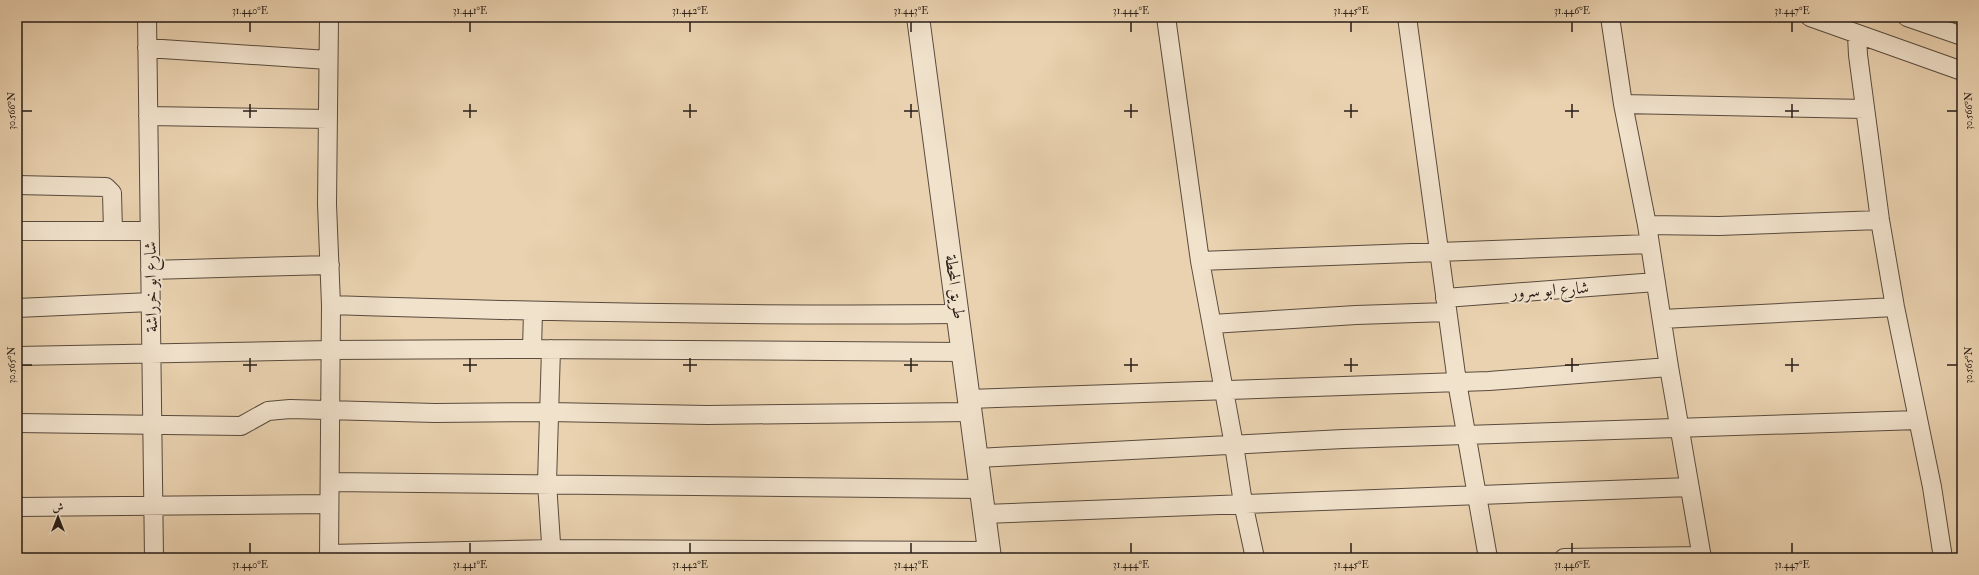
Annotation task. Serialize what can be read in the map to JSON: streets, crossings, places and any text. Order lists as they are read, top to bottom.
{
  "streets": {
    "street": ["شارع ابو خرراشة", "طريق المحطة", "شارع ابو سرور"]
  },
  "north": "top",
  "coordinates": [
    "31.440°E",
    "31.441°E",
    "31.442°E",
    "31.443°E",
    "31.444°E",
    "31.445°E",
    "31.446°E",
    "31.447°E",
    "30.566°N",
    "30.565°N"
  ]
}
